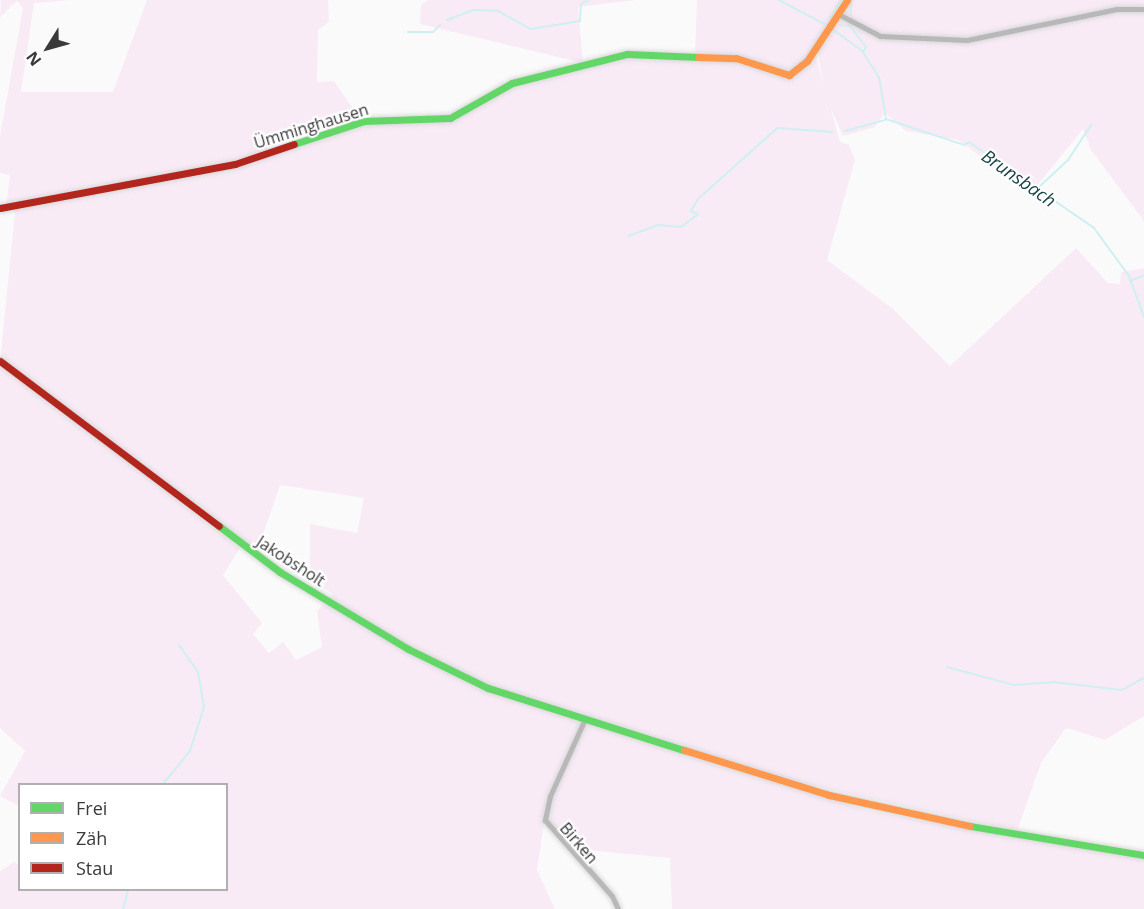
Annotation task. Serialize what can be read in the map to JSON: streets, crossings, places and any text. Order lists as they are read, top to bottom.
{
  "streets": {
    "main road": ["Ümminghausen", "Jakobsholt"],
    "street": ["Birken"]
  },
  "crossings": [
    ["Jakobsholt", "Birken"]
  ],
  "water": ["Brunsbach"],
  "legend": ["Frei", "Zäh", "Stau"],
  "north": "bottom left"
}
